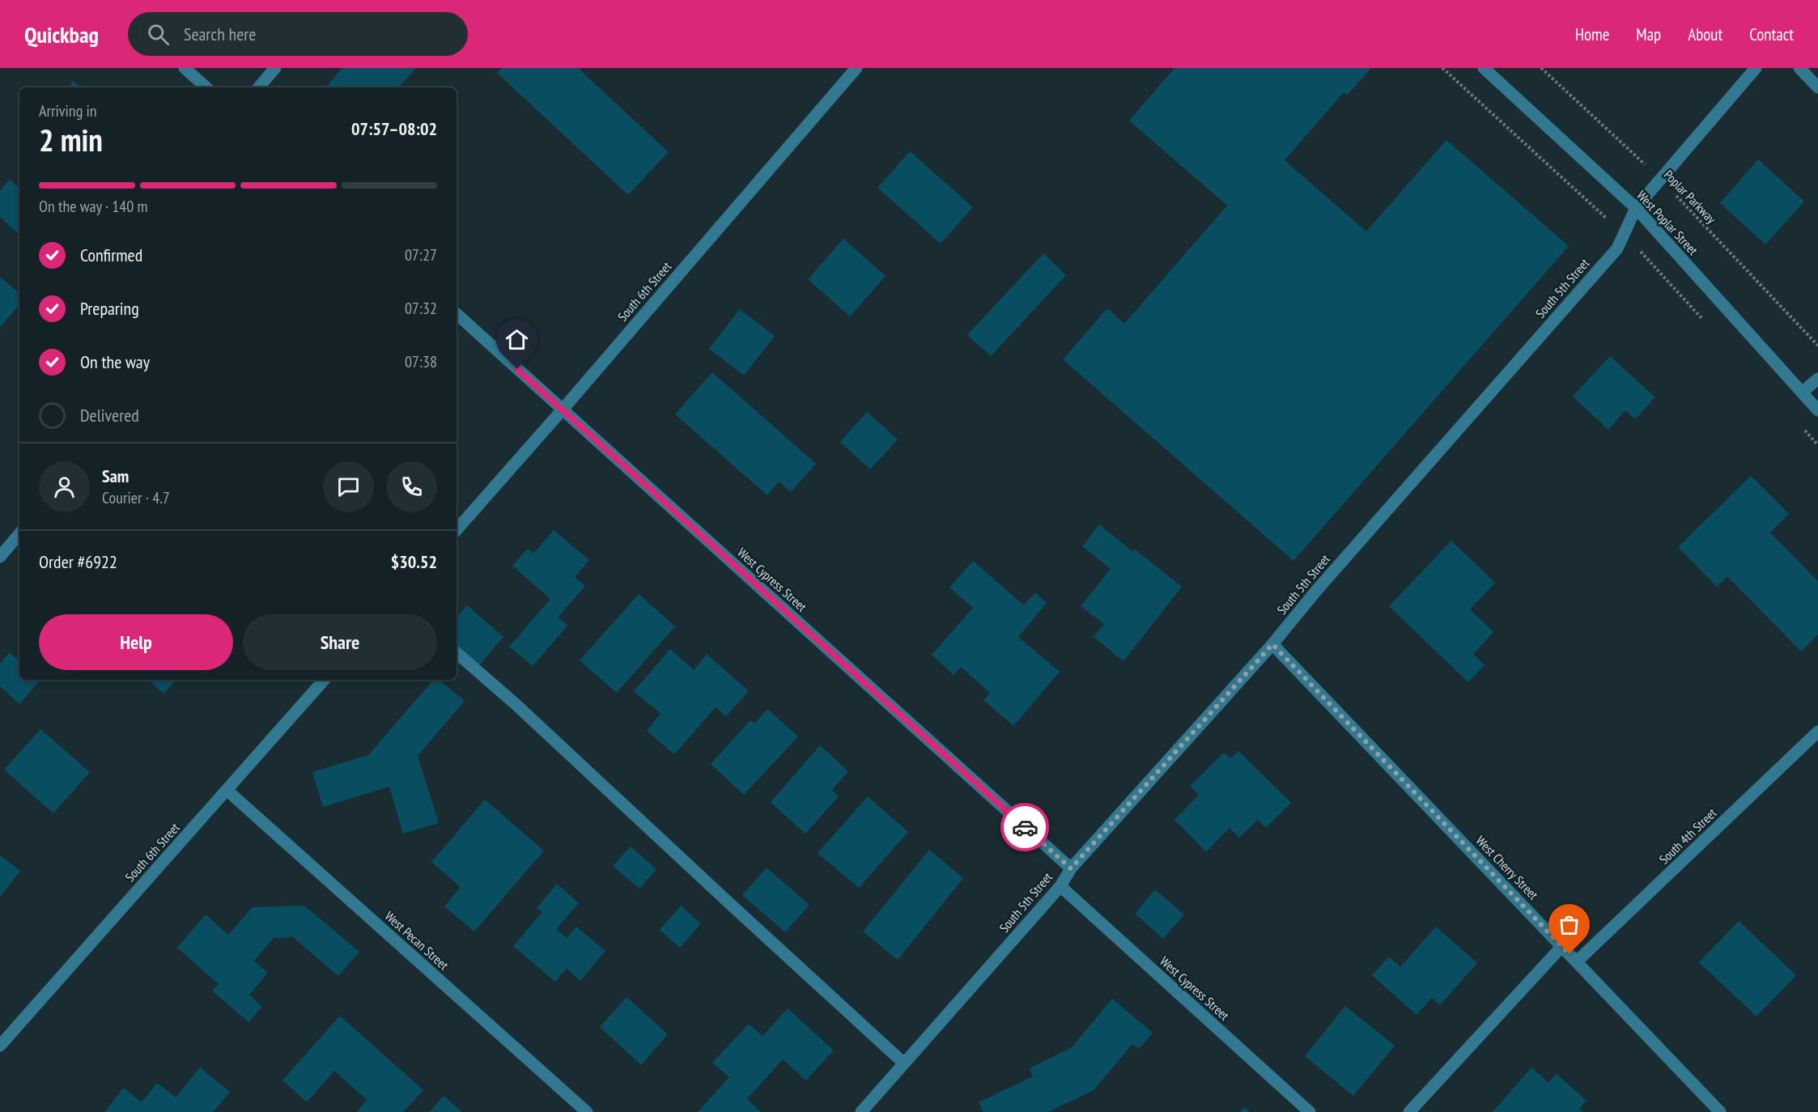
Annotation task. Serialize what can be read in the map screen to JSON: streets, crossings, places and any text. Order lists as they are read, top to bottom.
{
  "streets": {
    "street": [
      "West Poplar Street",
      "South 5th Street",
      "South 6th Street",
      "West Cypress Street",
      "South 4th Street",
      "West Cherry Street",
      "West Pecan Street"
    ],
    "path": ["Poplar Parkway"]
  },
  "crossings": [
    ["Poplar Parkway", "South 5th Street"],
    ["West Poplar Street", "South 5th Street"],
    ["South 5th Street", "West Cypress Street"],
    ["South 5th Street", "West Cherry Street"],
    ["South 6th Street", "West Cypress Street"],
    ["South 6th Street", "West Pecan Street"],
    ["South 4th Street", "West Cherry Street"]
  ],
  "page": {
    "header": "Quickbag",
    "search": "Search here",
    "nav": [
      "Home",
      "Map",
      "About",
      "Contact"
    ],
    "heading": ["2 min", "Arriving in", "07:57–08:02"],
    "panel": [
      "Sam",
      "Courier · 4.7",
      "Order #6922",
      "$30.52"
    ],
    "bar": "On the way · 140 m",
    "list": [
      ["Confirmed", "07:27"],
      ["Preparing", "07:32"],
      ["On the way", "07:38"],
      "Delivered"
    ],
    "buttons": ["Help", "Share"]
  }
}
